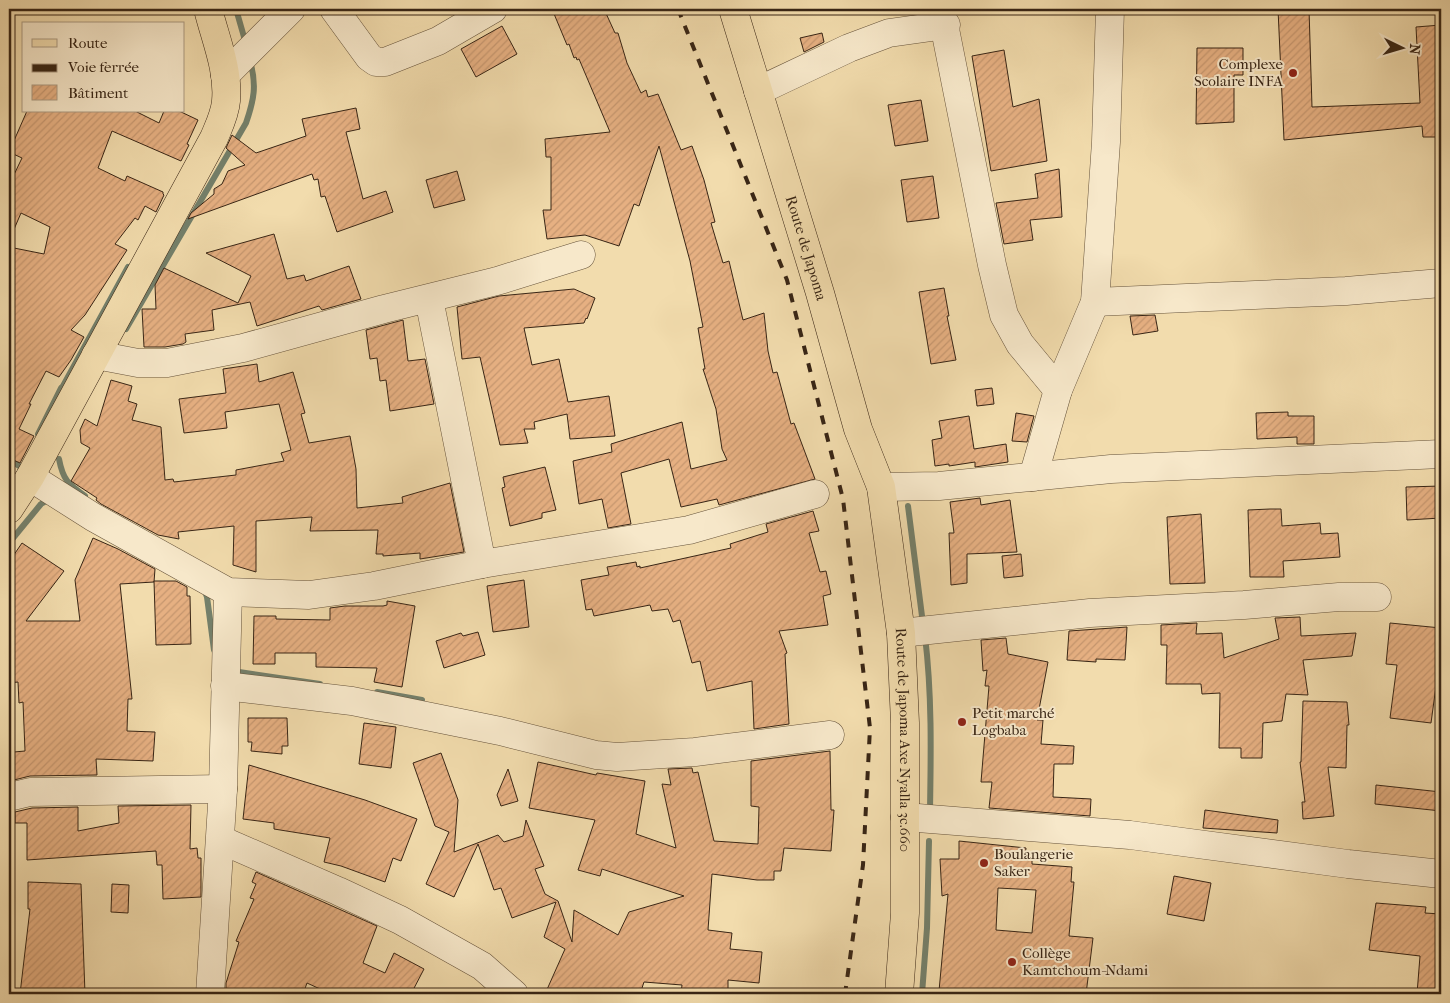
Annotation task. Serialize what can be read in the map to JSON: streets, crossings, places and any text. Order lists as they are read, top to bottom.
{
  "streets": {
    "main road": ["Route de Japoma", "Route de Japoma Axe Nyalla 3c.660"]
  },
  "crossings": [
    ["Route de Japoma", "Route de Japoma Axe Nyalla 3c.660"]
  ],
  "places": [
    "Complexe Scolaire INFA",
    "Petit marché Logbaba",
    "Boulangerie Saker",
    "Collège Kamtchoum-Ndami"
  ],
  "legend": ["Route", "Voie ferrée", "Bâtiment"],
  "north": "right"
}
